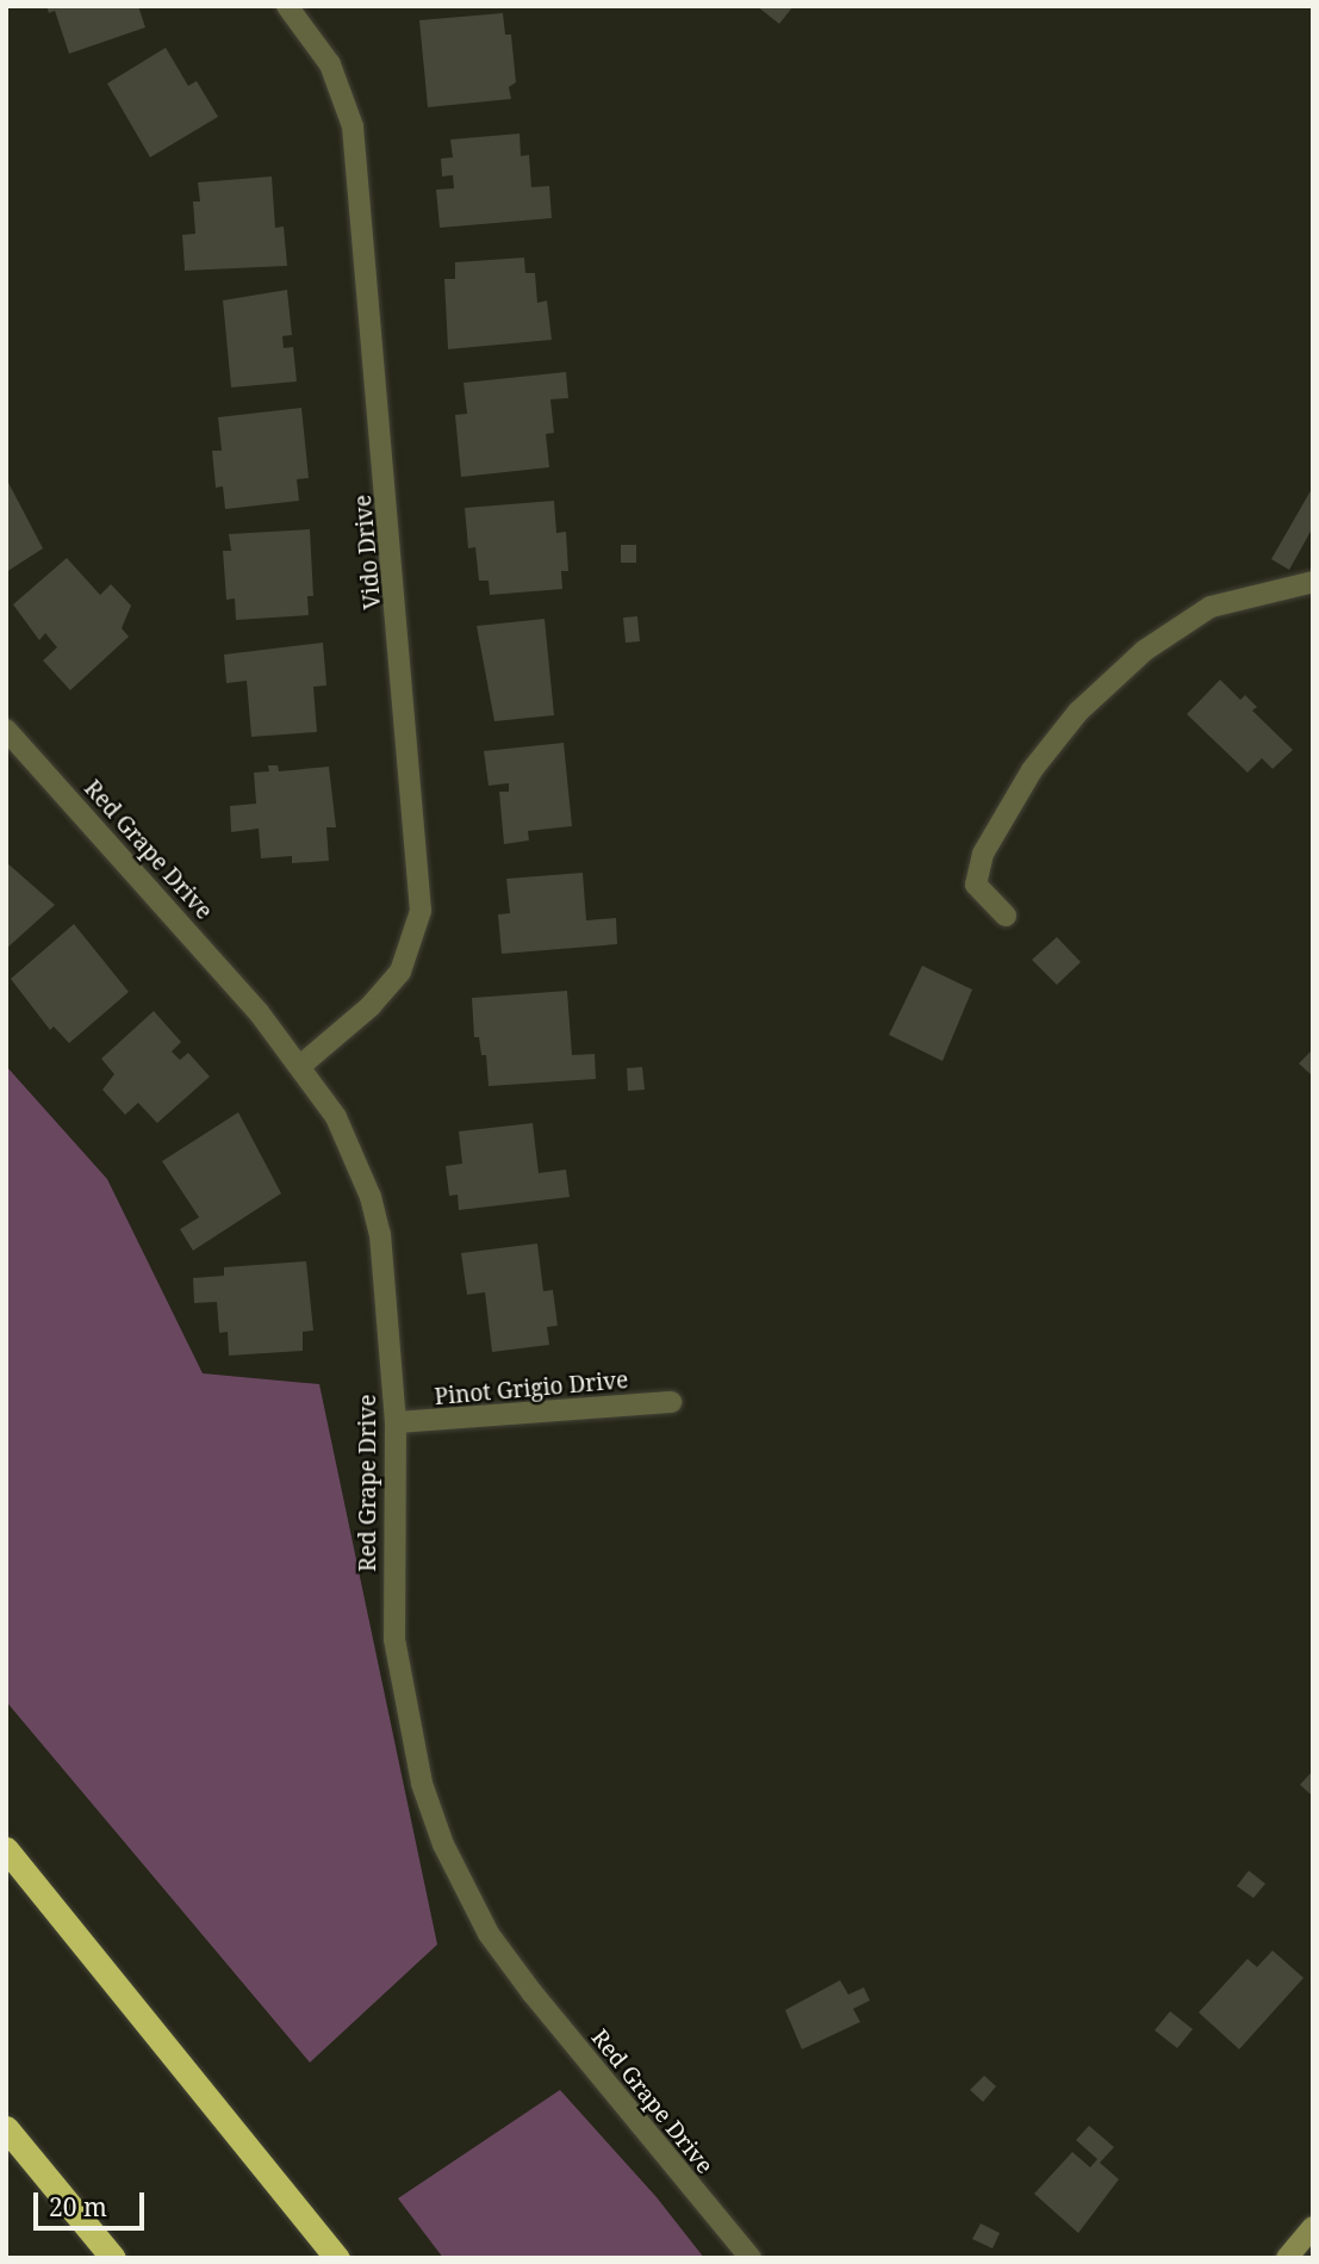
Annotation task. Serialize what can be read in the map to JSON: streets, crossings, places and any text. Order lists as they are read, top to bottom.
{
  "streets": {
    "street": ["Vido Drive", "Red Grape Drive", "Pinot Grigio Drive"]
  },
  "crossings": [
    ["Vido Drive", "Red Grape Drive"],
    ["Red Grape Drive", "Pinot Grigio Drive"]
  ],
  "scale_bar": "20 m"
}
